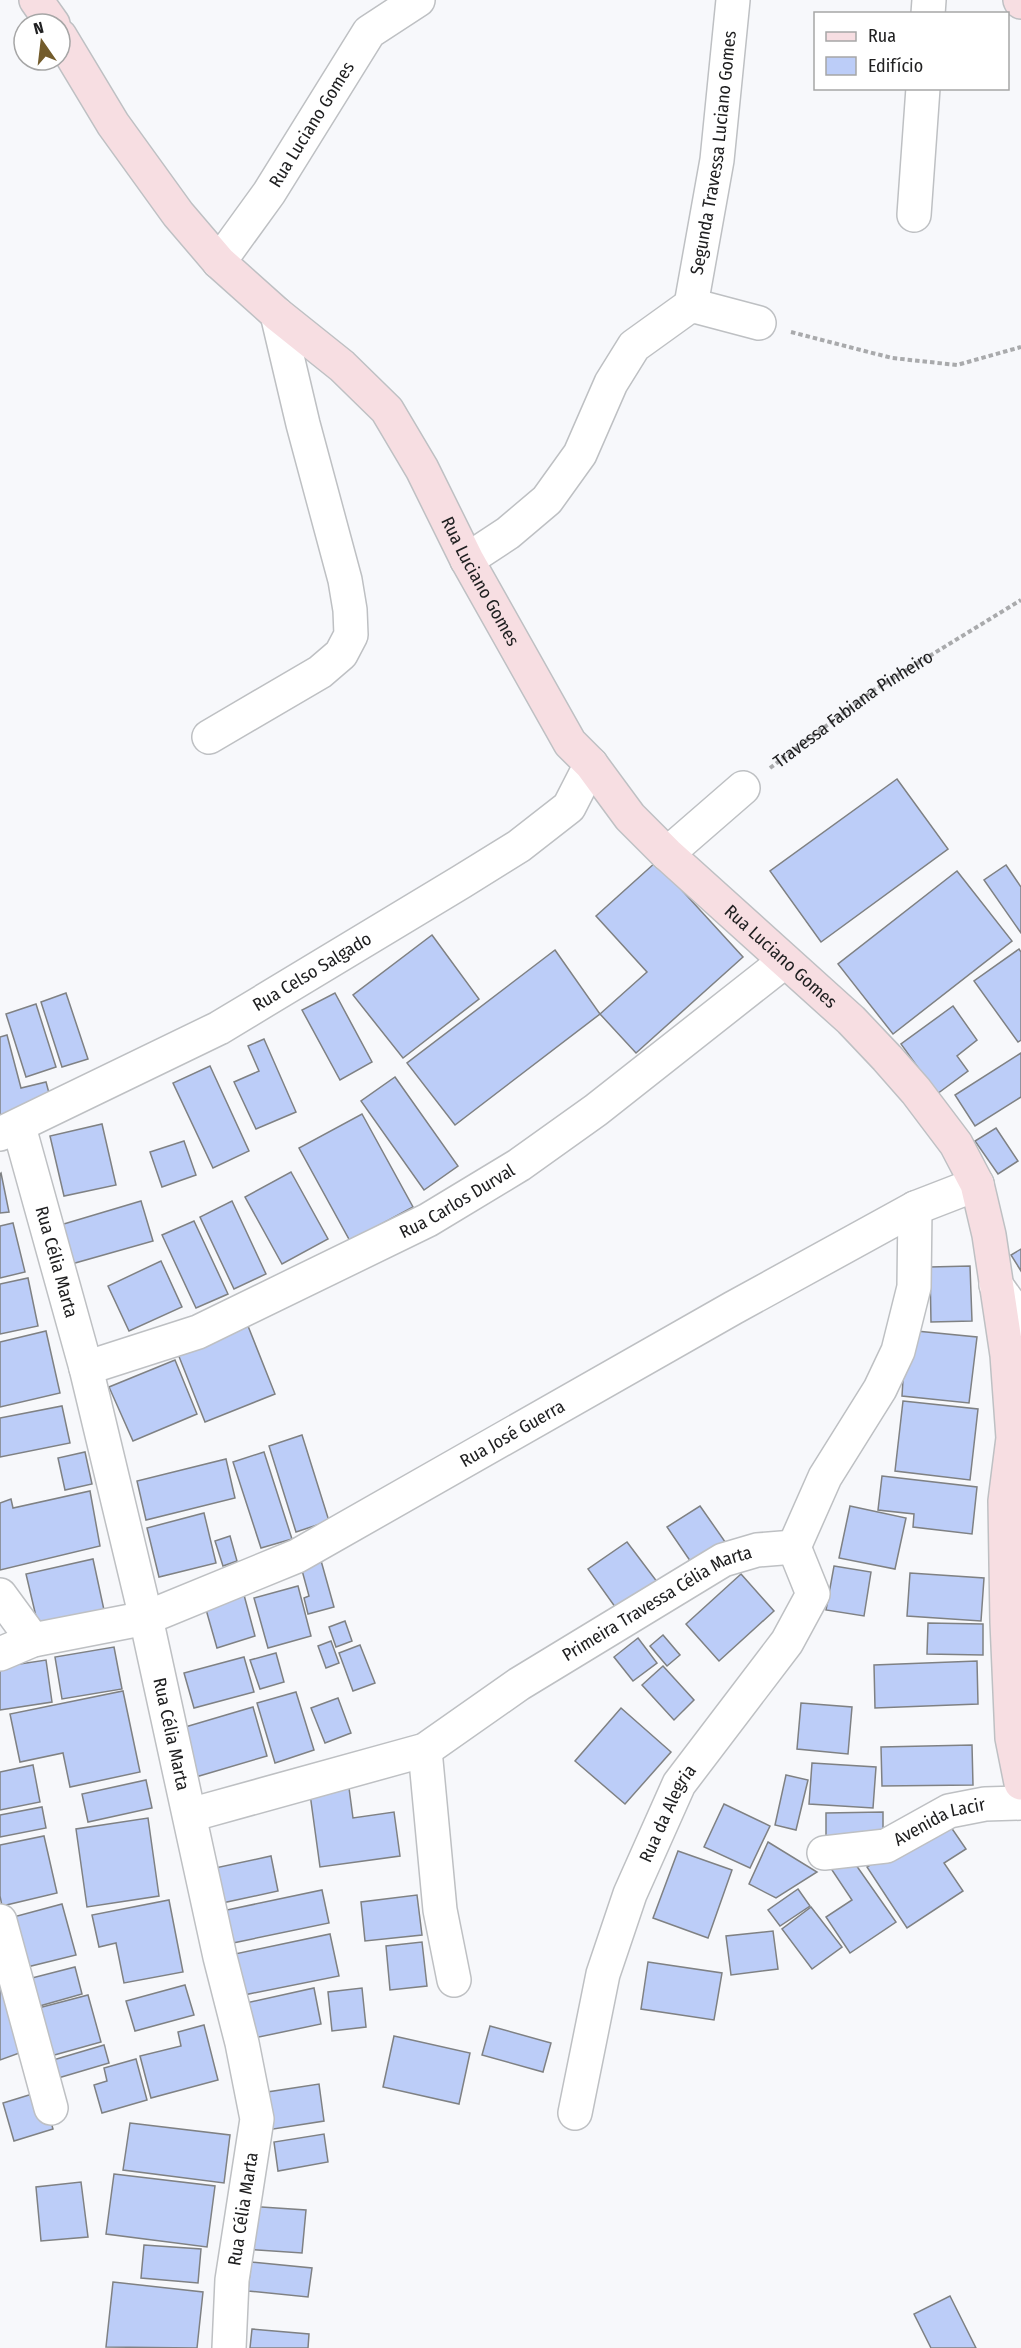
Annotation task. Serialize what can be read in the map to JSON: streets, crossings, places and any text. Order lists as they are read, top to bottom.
{
  "streets": {
    "street": [
      "Rua Luciano Gomes",
      "Segunda Travessa Luciano Gomes",
      "Rua Celso Salgado",
      "Rua Carlos Durval",
      "Rua Célia Marta",
      "Rua José Guerra",
      "Primeira Travessa Célia Marta",
      "Rua da Alegria",
      "Avenida Lacir"
    ],
    "path": ["Travessa Fabiana Pinheiro"]
  },
  "crossings": [
    ["Rua Luciano Gomes", "Rua Celso Salgado"],
    ["Rua Luciano Gomes", "Rua Carlos Durval"],
    ["Rua Luciano Gomes", "Rua José Guerra"],
    ["Rua Celso Salgado", "Rua Célia Marta"],
    ["Rua Carlos Durval", "Rua Célia Marta"],
    ["Rua Célia Marta", "Rua José Guerra"],
    ["Rua Célia Marta", "Primeira Travessa Célia Marta"],
    ["Primeira Travessa Célia Marta", "Rua da Alegria"]
  ],
  "legend": ["Rua", "Edifício"],
  "north": "top"
}
